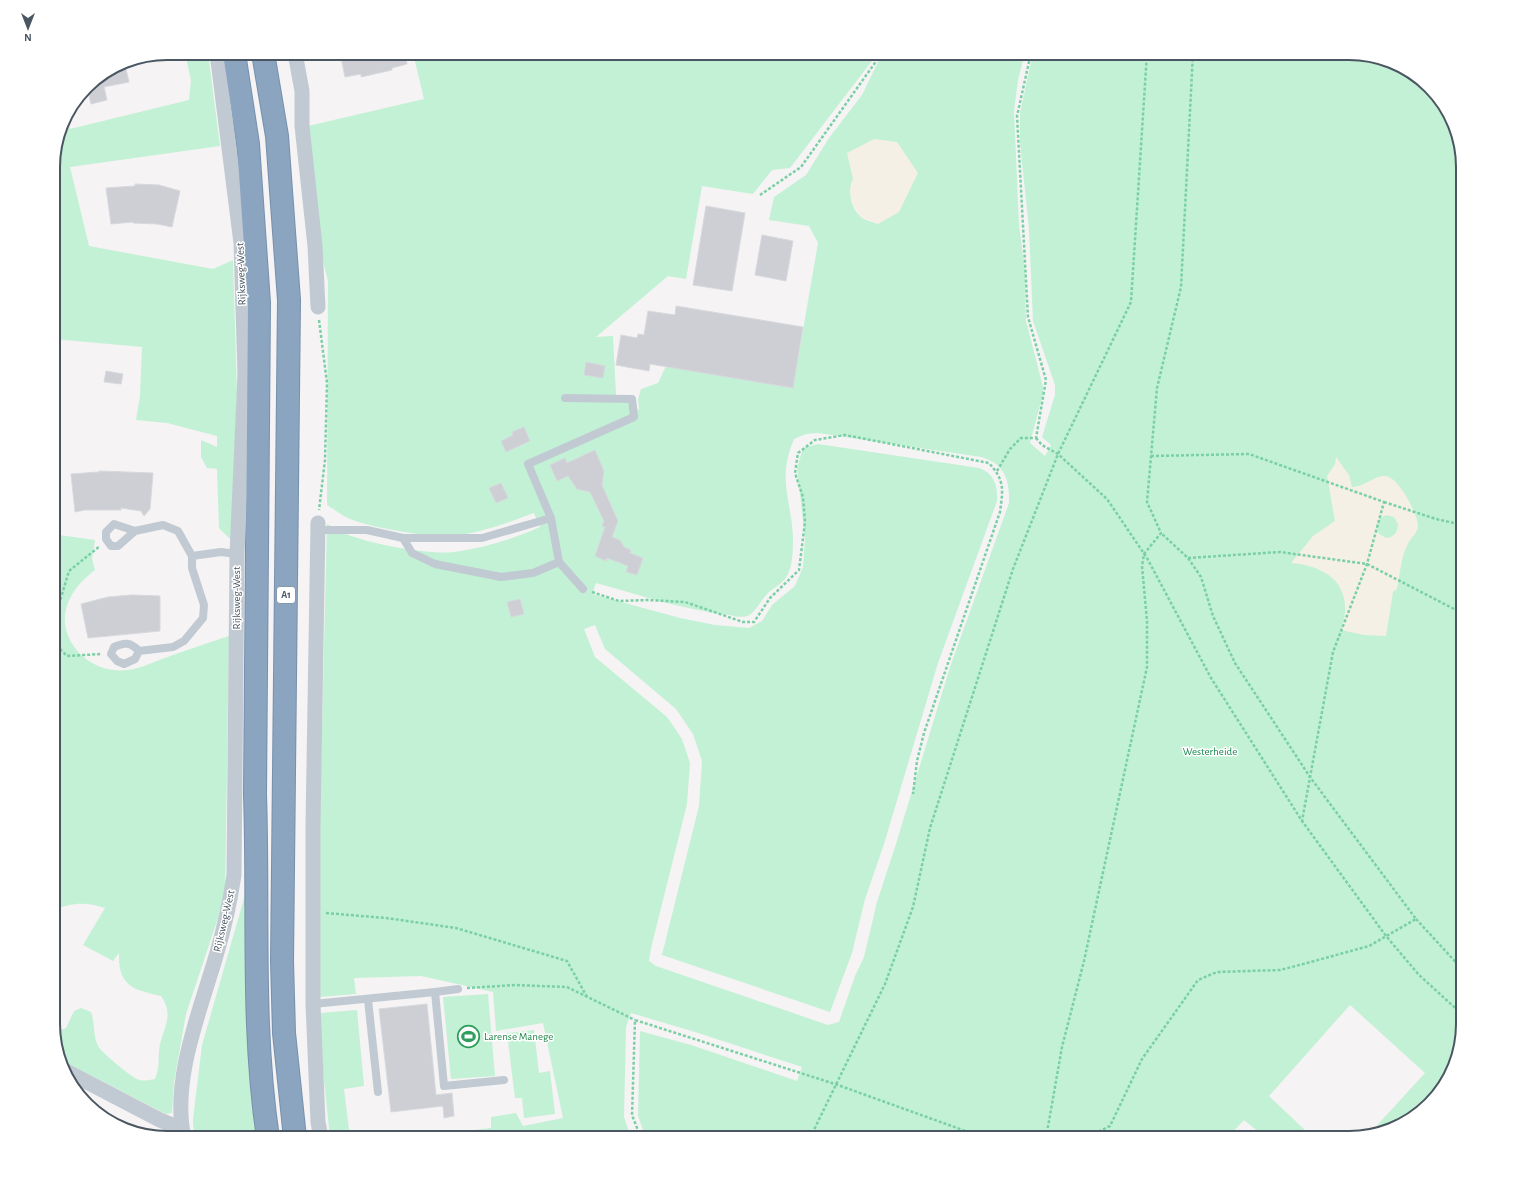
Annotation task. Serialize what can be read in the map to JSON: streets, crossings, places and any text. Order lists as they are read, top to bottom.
{
  "streets": {
    "highway": ["A1"],
    "street": ["Rijksweg-West"]
  },
  "parks": ["Westerheide"],
  "places": {
    "sports": ["Larense Manege"]
  },
  "north": "bottom"
}
